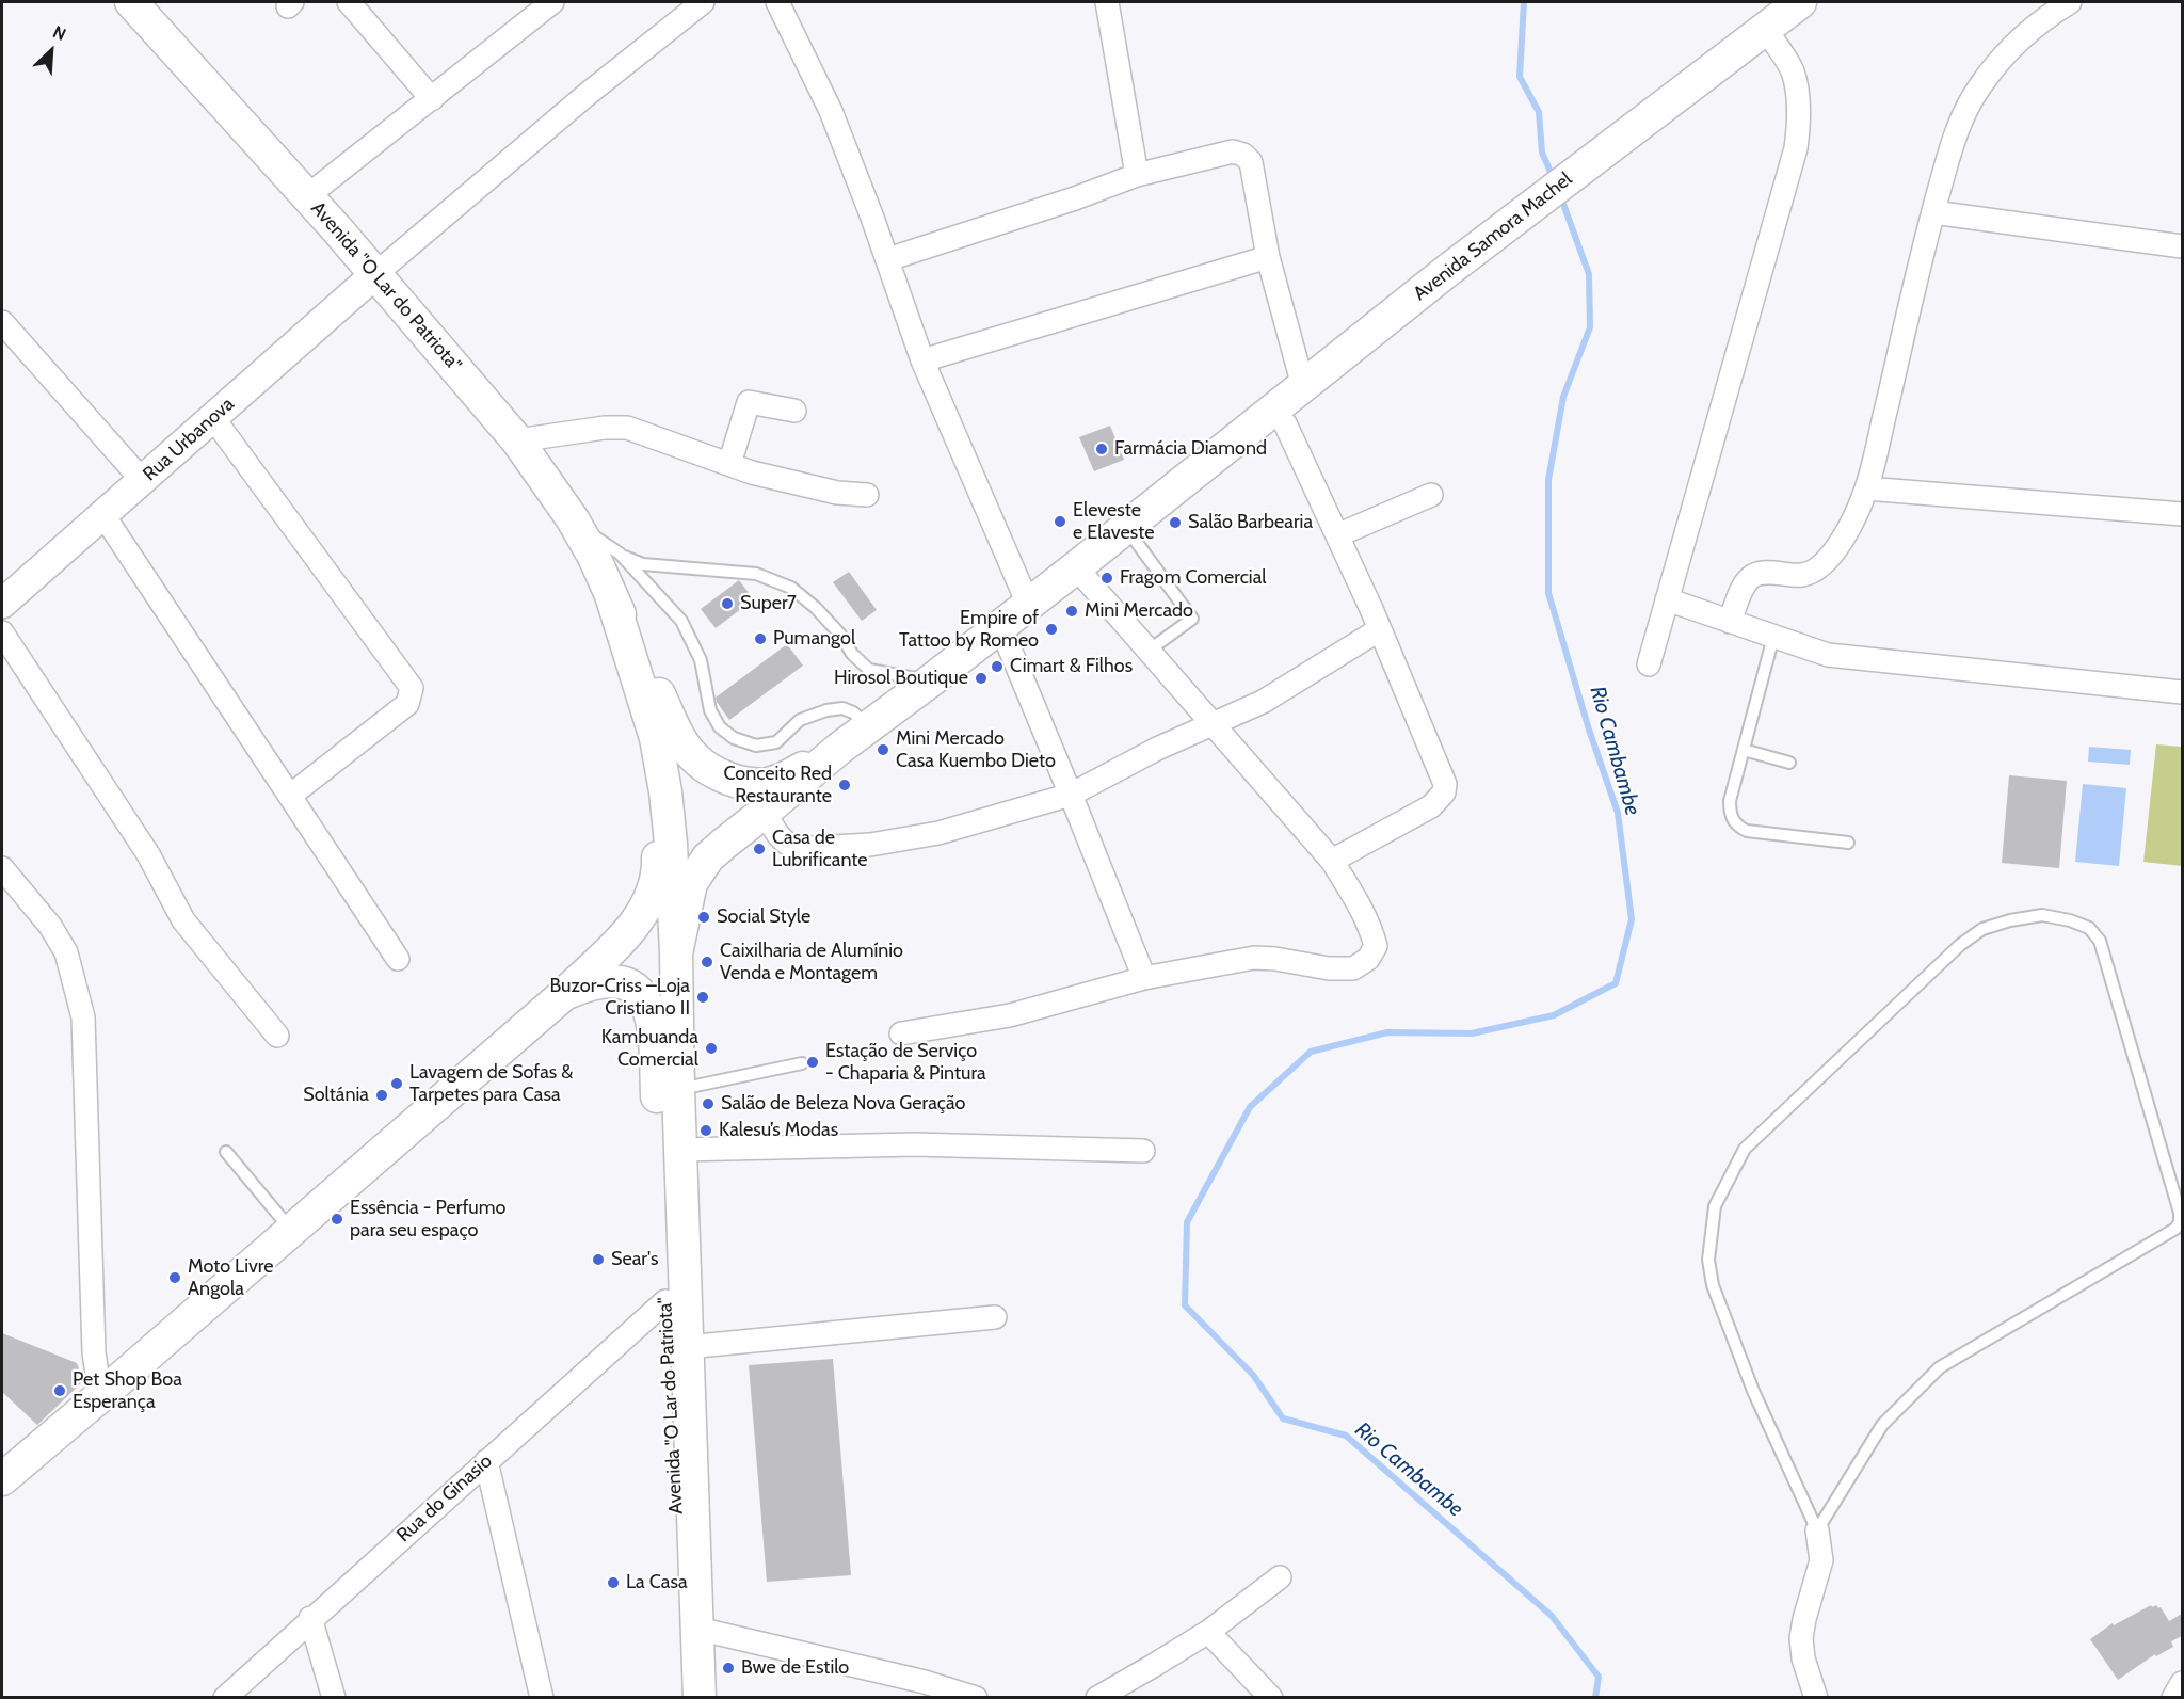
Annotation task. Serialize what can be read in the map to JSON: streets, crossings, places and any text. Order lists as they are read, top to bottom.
{
  "streets": {
    "main road": ["Avenida Samora Machel", "Avenida \"O Lar do Patriota\""],
    "street": ["Rua Urbanova", "Rua do Ginasio"]
  },
  "crossings": [
    ["Avenida Samora Machel", "Avenida \"O Lar do Patriota\""],
    ["Avenida \"O Lar do Patriota\"", "Rua Urbanova"],
    ["Avenida \"O Lar do Patriota\"", "Rua do Ginasio"]
  ],
  "water": ["Rio Cambambe"],
  "places": [
    "Farmácia Diamond",
    "Eleveste e Elaveste",
    "Salão Barbearia",
    "Fragom Comercial",
    "Super7",
    "Mini Mercado",
    "Empire of Tattoo by Romeo",
    "Pumangol",
    "Cimart & Filhos",
    "Hirosol Boutique",
    "Mini Mercado Casa Kuembo Dieto",
    "Conceito Red Restaurante",
    "Casa de Lubrificante",
    "Social Style",
    "Caixilharia de Alumínio Venda e Montagem",
    "Buzor-Criss –Loja Cristiano II",
    "Kambuanda Comercial",
    "Estação de Serviço - Chaparia & Pintura",
    "Lavagem de Sofas & Tarpetes para Casa",
    "Soltánia",
    "Salão de Beleza Nova Geração",
    "Kalesu’s Modas",
    "Essência - Perfumo para seu espaço",
    "Sear's",
    "Moto Livre Angola",
    "Pet Shop Boa Esperança",
    "La Casa",
    "Bwe de Estilo"
  ],
  "north": "top right"
}
